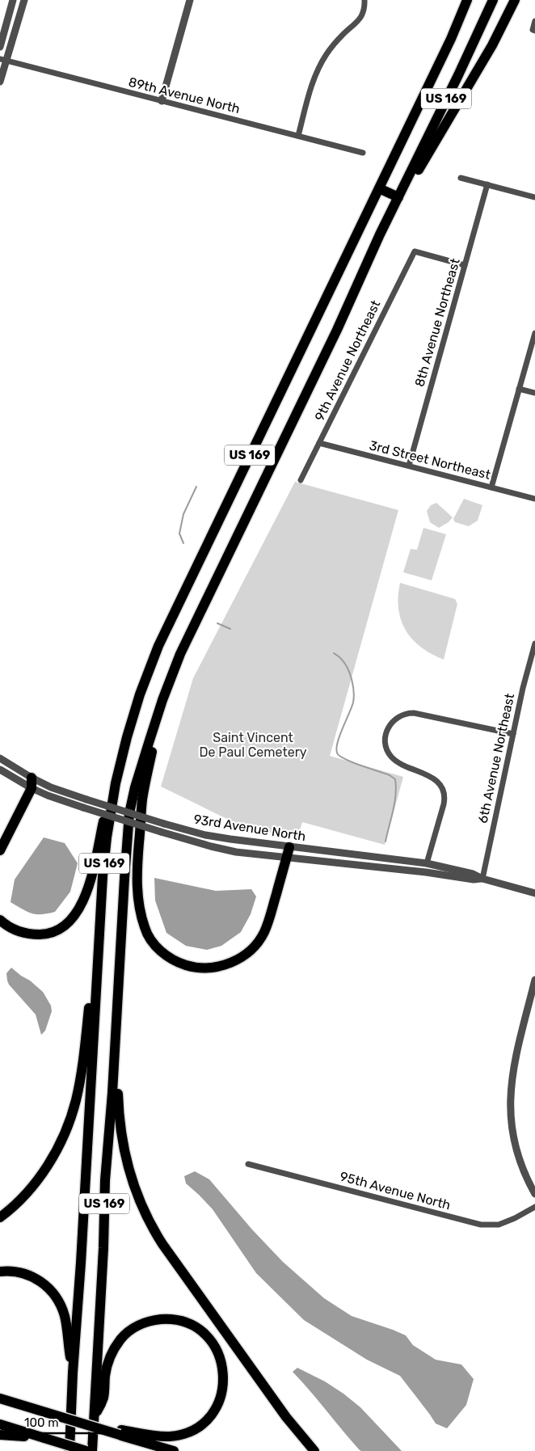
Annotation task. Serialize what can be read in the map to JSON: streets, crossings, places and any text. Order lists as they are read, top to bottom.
{
  "streets": {
    "highway": ["US 169"],
    "street": [
      "89th Avenue North",
      "8th Avenue Northeast",
      "9th Avenue Northeast",
      "3rd Street Northeast",
      "6th Avenue Northeast",
      "93rd Avenue North",
      "95th Avenue North"
    ]
  },
  "crossings": [
    ["8th Avenue Northeast", "9th Avenue Northeast"],
    ["8th Avenue Northeast", "3rd Street Northeast"],
    ["9th Avenue Northeast", "3rd Street Northeast"],
    ["6th Avenue Northeast", "93rd Avenue North"]
  ],
  "parks": ["Saint Vincent De Paul Cemetery"],
  "scale_bar": "100 m"
}
